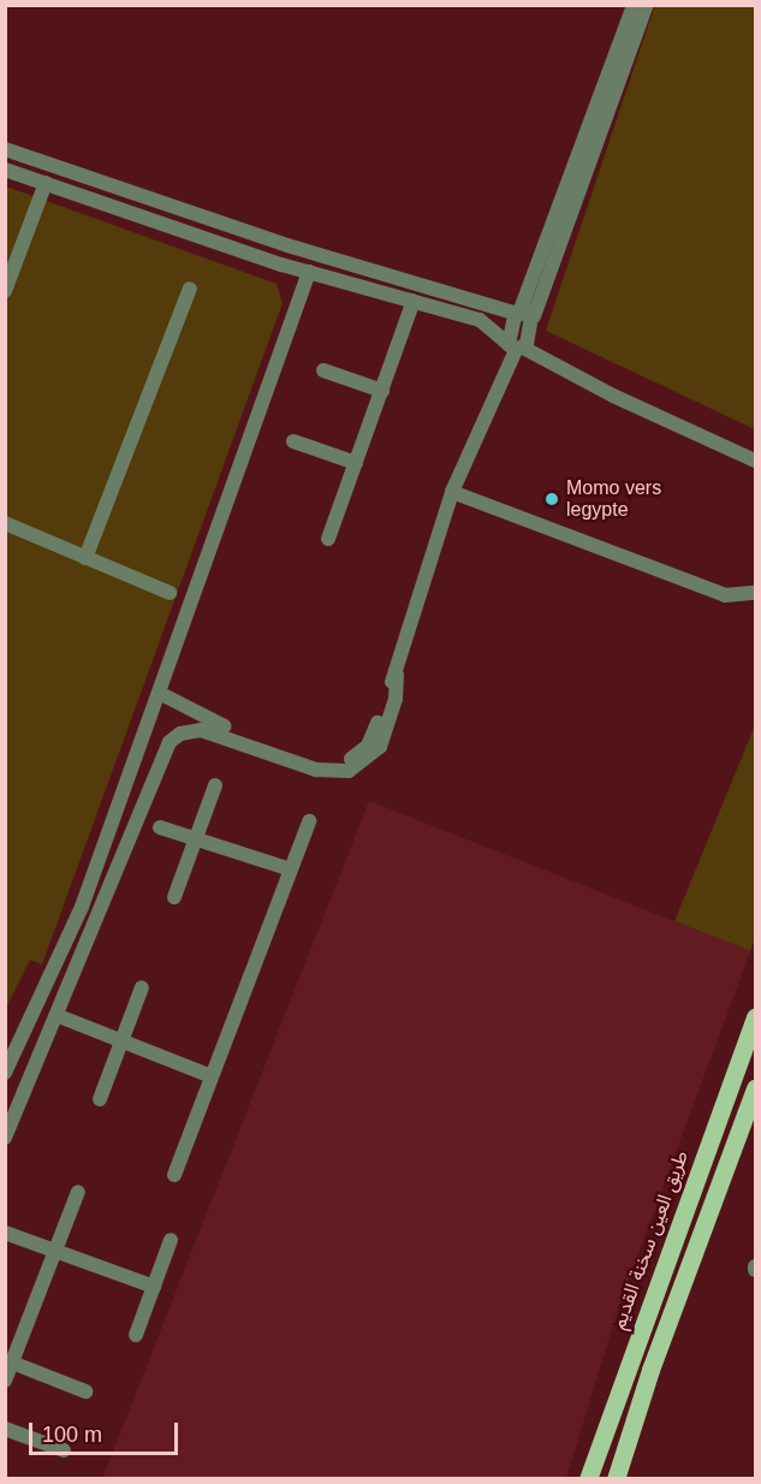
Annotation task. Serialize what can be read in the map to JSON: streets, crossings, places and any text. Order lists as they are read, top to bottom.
{
  "streets": {
    "main road": ["طريق العين سخنة القديم"]
  },
  "places": ["Momo vers legypte"],
  "scale_bar": "100 m"
}
